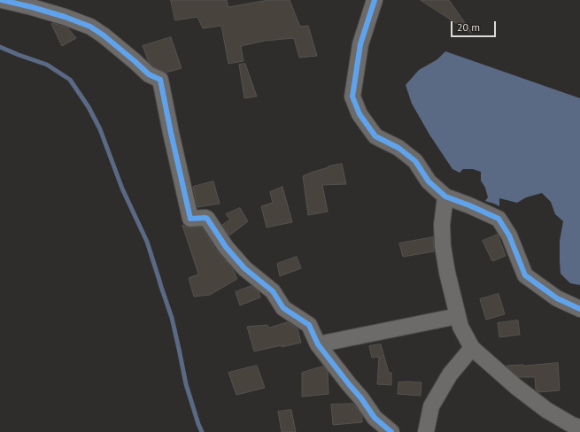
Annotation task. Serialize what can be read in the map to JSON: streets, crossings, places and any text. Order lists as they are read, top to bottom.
{
  "scale_bar": "20 m"
}
